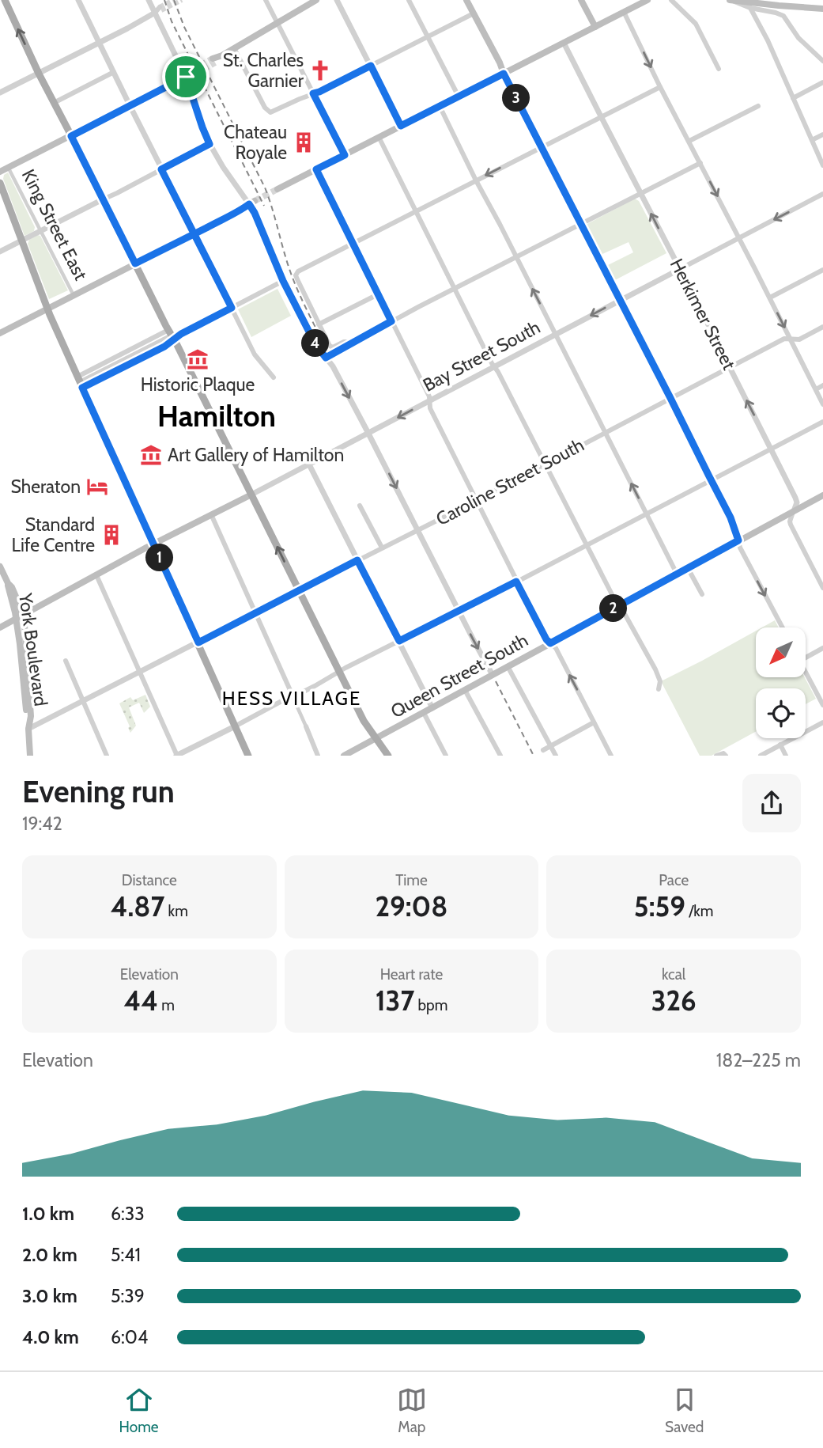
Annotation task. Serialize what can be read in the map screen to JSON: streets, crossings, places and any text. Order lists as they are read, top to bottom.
{
  "streets": {
    "main road": [
      "King Street East",
      "Bay Street South",
      "York Boulevard",
      "Queen Street South"
    ],
    "street": ["Herkimer Street", "Caroline Street South"]
  },
  "crossings": [
    ["King Street East", "Bay Street South"],
    ["King Street East", "Caroline Street South"],
    ["Herkimer Street", "Bay Street South"],
    ["Herkimer Street", "Caroline Street South"],
    ["Herkimer Street", "Queen Street South"],
    ["Bay Street South", "York Boulevard"],
    ["Caroline Street South", "York Boulevard"]
  ],
  "districts": ["Hamilton", "HESS VILLAGE"],
  "places": {
    "church": ["St. Charles Garnier"],
    "building": ["Chateau Royale", "Standard Life Centre"],
    "museum": ["Historic Plaque", "Art Gallery of Hamilton"],
    "hotel": ["Sheraton"]
  },
  "north": "bottom left",
  "page": {
    "pins": [
      "3",
      "4",
      "1",
      "2"
    ],
    "heading": ["Evening run", "19:42"],
    "stats": [
      ["Distance", "4.87 km"],
      ["Time", "29:08"],
      ["Pace", "5:59 /km"],
      ["Elevation", "44 m"],
      ["Heart rate", "137 bpm"],
      ["kcal", "326"]
    ],
    "chart": ["Elevation", "182–225 m"],
    "list": [
      {
        "name": "1.0 km",
        "note": "6:33"
      },
      {
        "name": "2.0 km",
        "note": "5:41"
      },
      {
        "name": "3.0 km",
        "note": "5:39"
      },
      {
        "name": "4.0 km",
        "note": "6:04"
      }
    ],
    "tabs": ["Home", "Map", "Saved"]
  }
}
